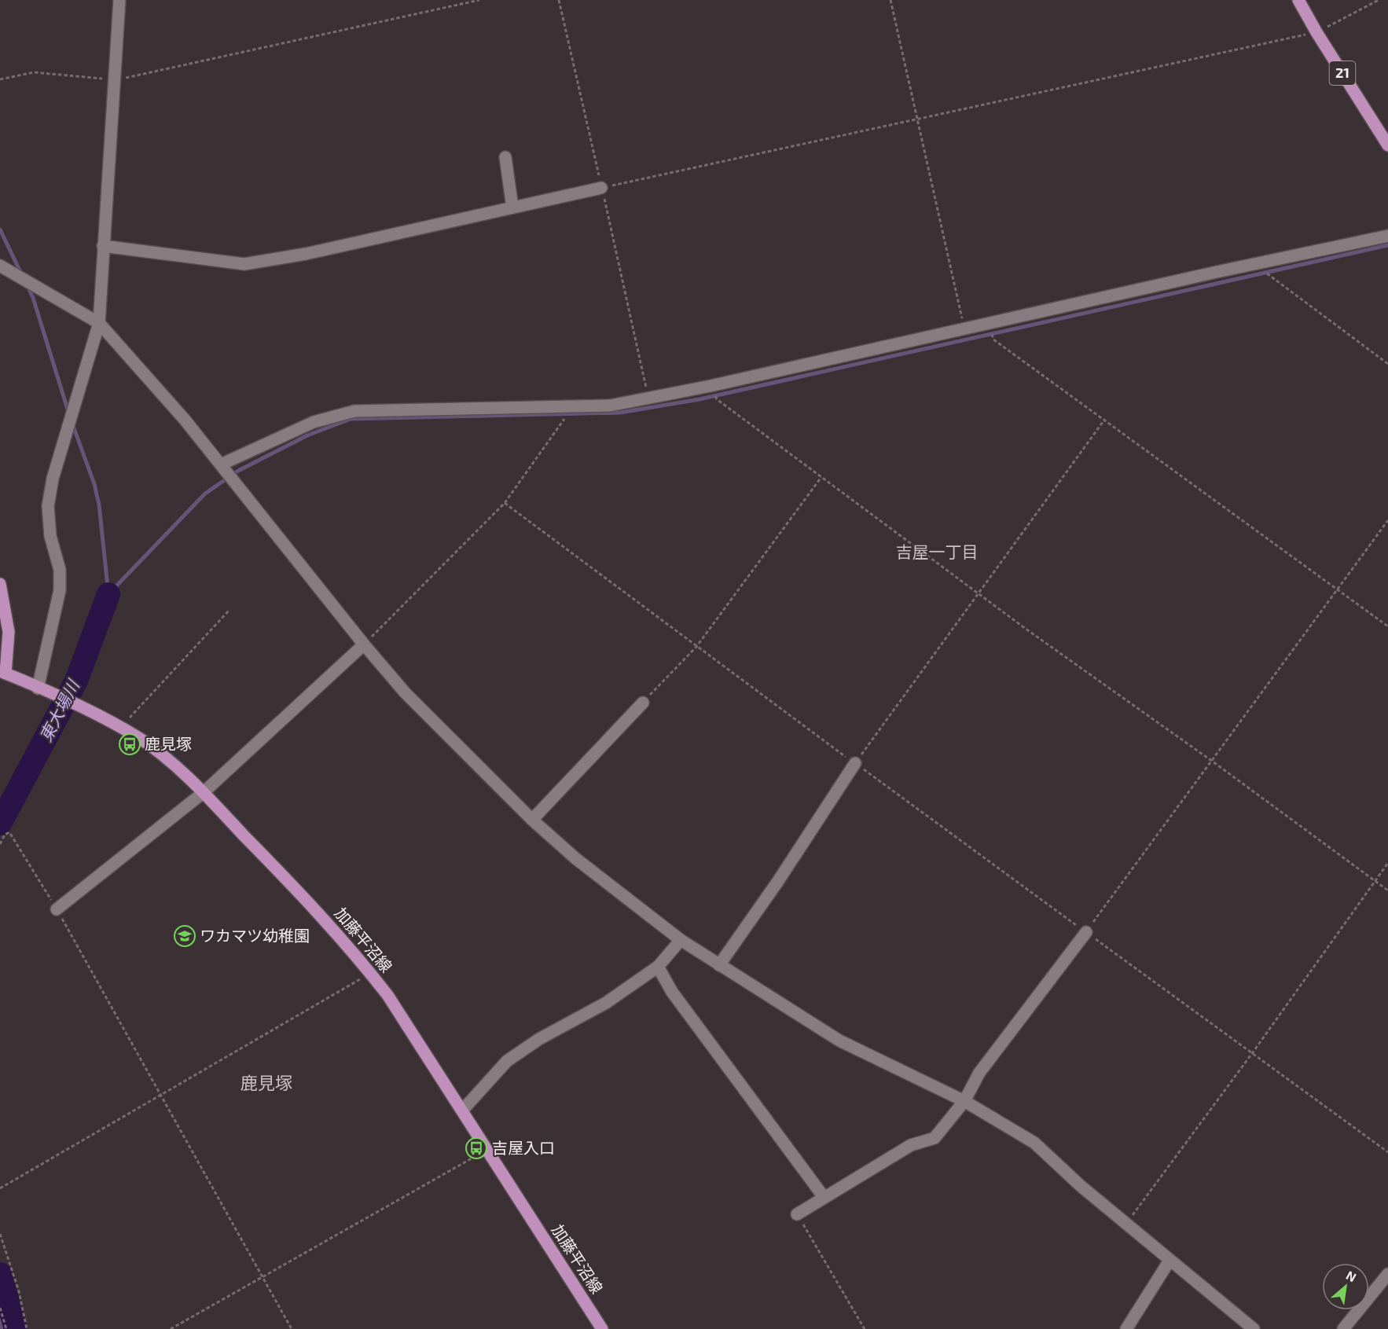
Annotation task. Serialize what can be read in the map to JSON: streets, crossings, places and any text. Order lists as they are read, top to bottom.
{
  "streets": {
    "main road": ["21", "加藤平沼線"]
  },
  "districts": ["吉屋一丁目", "鹿見塚"],
  "water": ["東大場川"],
  "places": {
    "bus stop": ["鹿見塚", "吉屋入口"],
    "school or university": ["ワカマツ幼稚園"]
  },
  "north": "top right"
}
